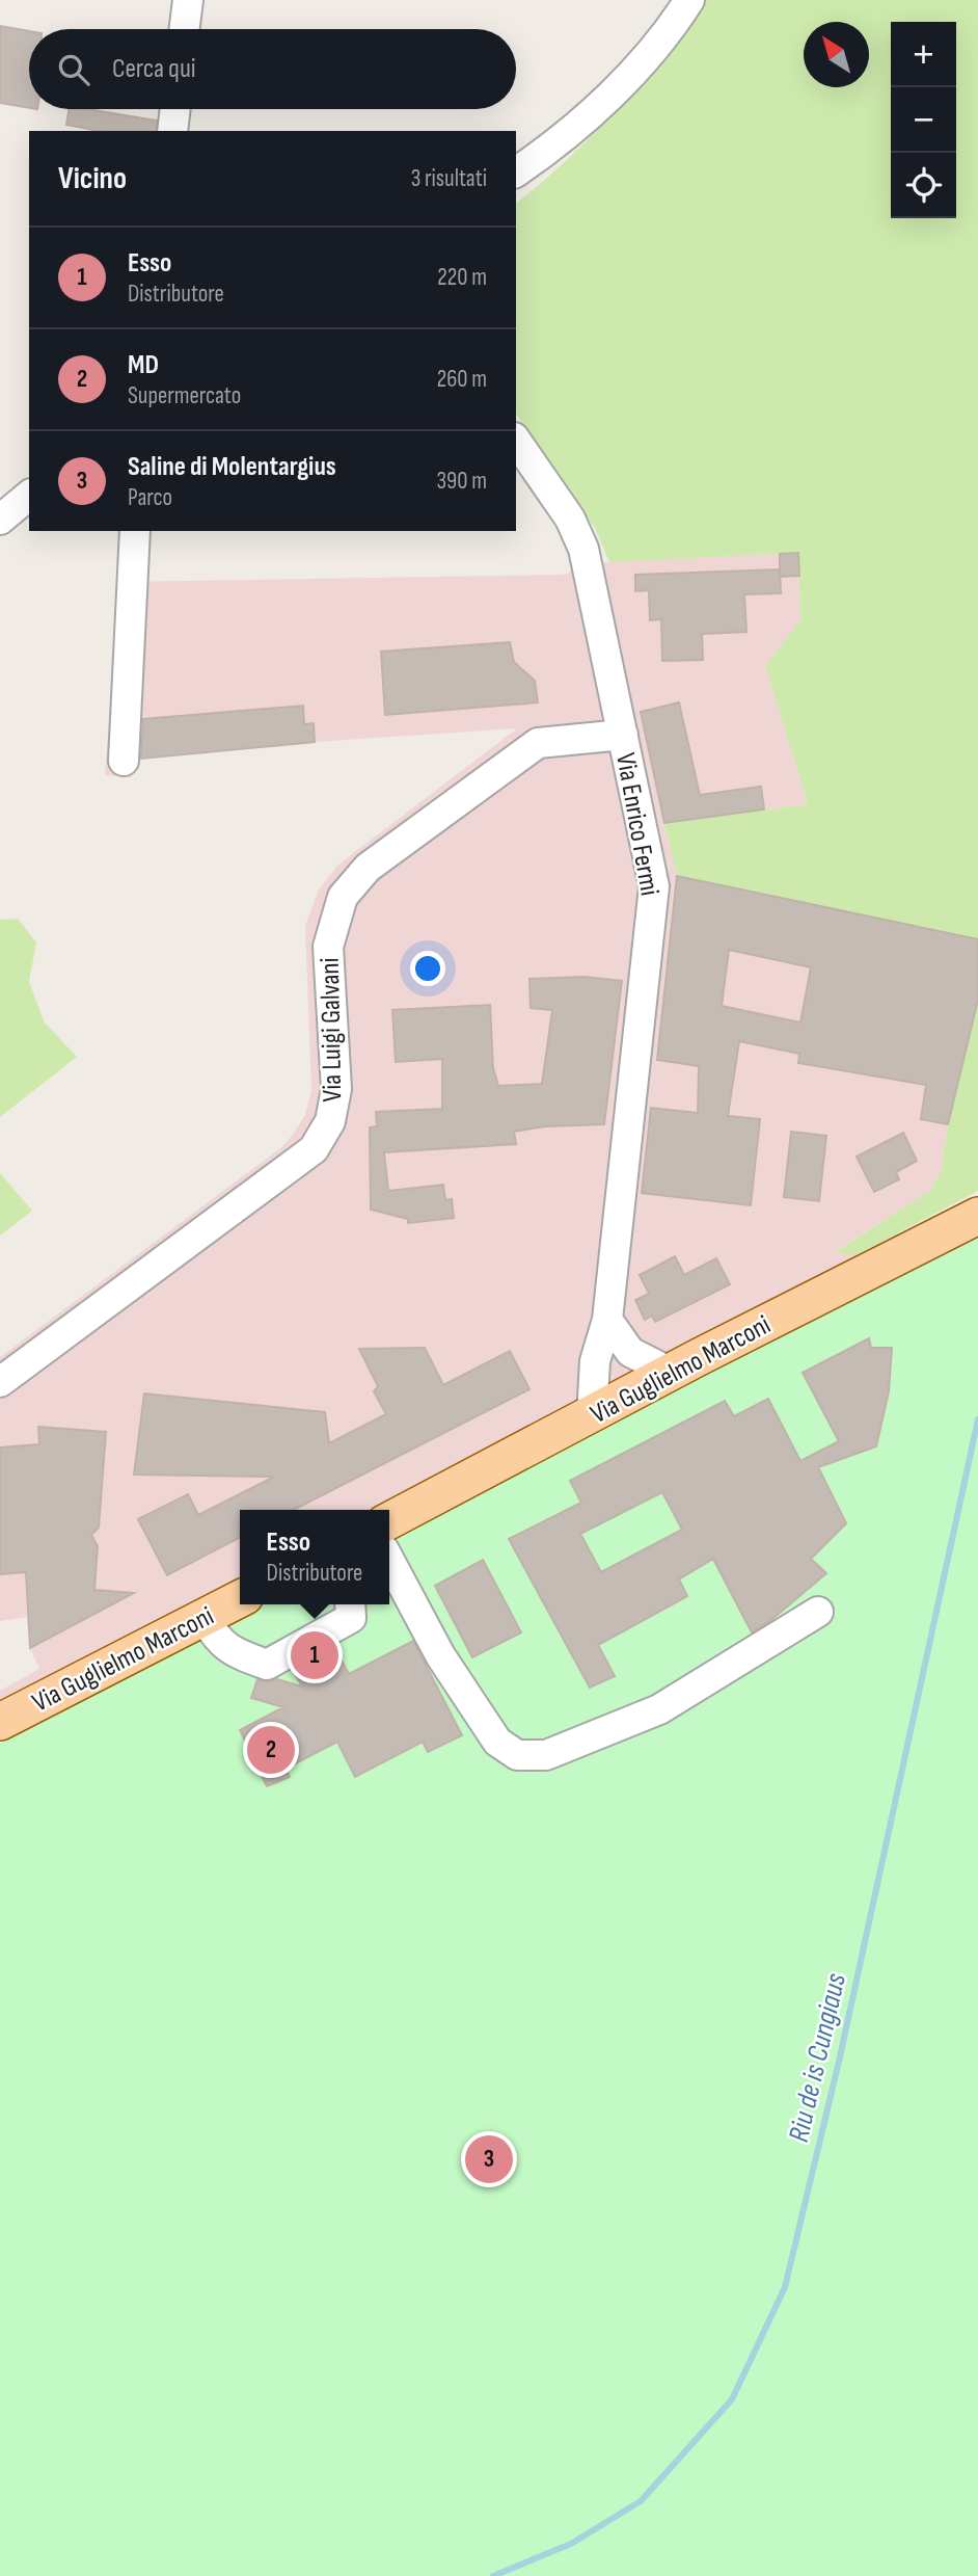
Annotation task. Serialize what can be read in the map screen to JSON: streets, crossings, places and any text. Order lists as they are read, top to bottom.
{
  "streets": {
    "main road": ["Via Guglielmo Marconi"],
    "street": ["Via Enrico Fermi", "Via Luigi Galvani"]
  },
  "crossings": [
    ["Via Enrico Fermi", "Via Luigi Galvani"],
    ["Via Enrico Fermi", "Via Guglielmo Marconi"]
  ],
  "water": ["Riu de is Cungiaus"],
  "north": "top left",
  "page": {
    "map_buttons": ["+", "−"],
    "search": "Cerca qui",
    "heading": ["Vicino", "3 risultati"],
    "list": [
      {
        "mark": "1",
        "name": "Esso",
        "note": "Distributore",
        "value": "220 m"
      },
      {
        "mark": "2",
        "name": "MD",
        "note": "Supermercato",
        "value": "260 m"
      },
      {
        "mark": "3",
        "name": "Saline di Molentargius",
        "note": "Parco",
        "value": "390 m"
      }
    ],
    "popup": ["Esso", "Distributore"],
    "pins": ["1", "2", "3"]
  }
}
